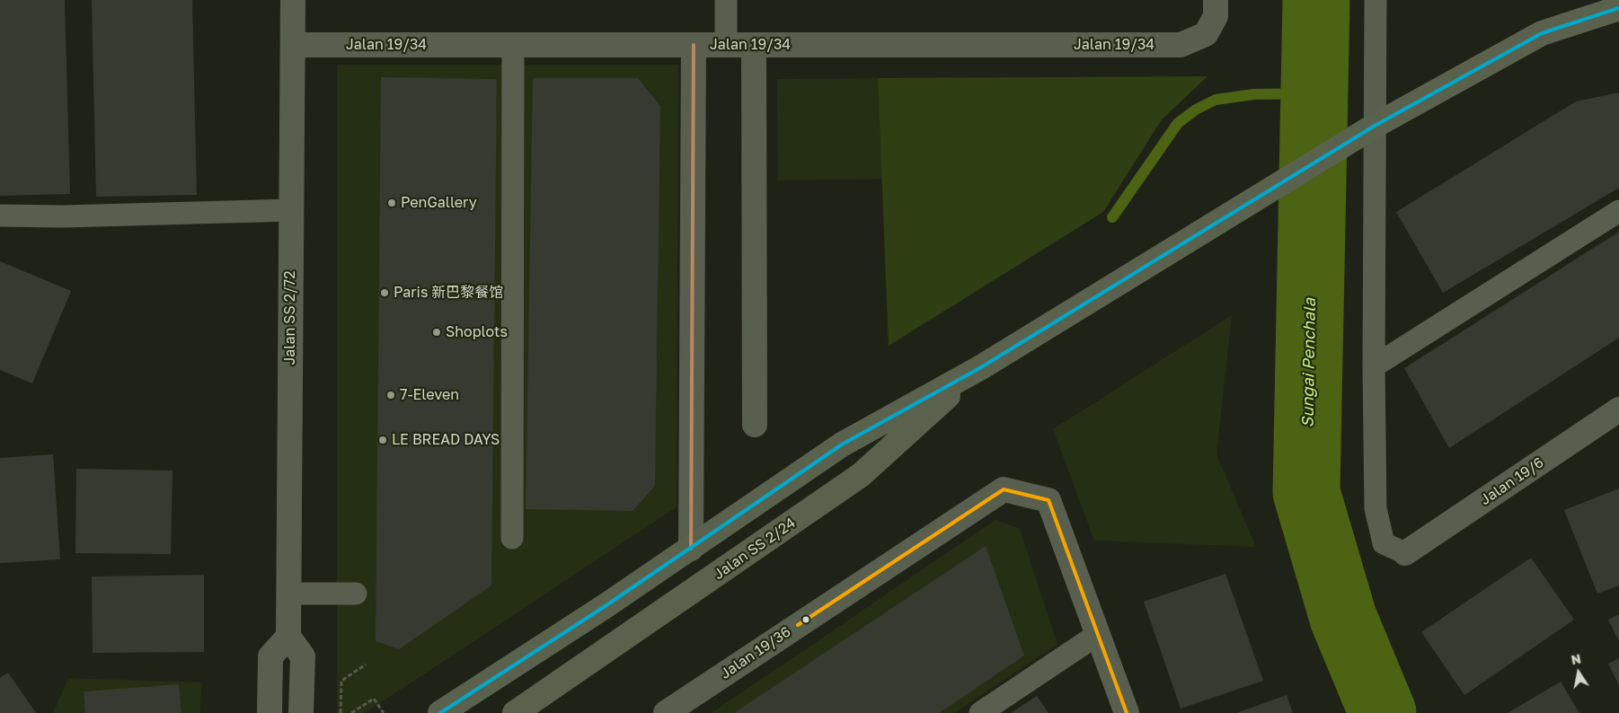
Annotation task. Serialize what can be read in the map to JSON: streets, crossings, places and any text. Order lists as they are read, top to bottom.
{
  "streets": {
    "main road": ["Jalan SS 2/24"],
    "street": [
      "Jalan 19/34",
      "Jalan SS 2/72",
      "Jalan 19/6",
      "Jalan 19/36"
    ]
  },
  "crossings": [
    ["Jalan 19/34", "Jalan SS 2/72"]
  ],
  "water": ["Sungai Penchala"],
  "places": [
    "PenGallery",
    "Paris 新巴黎餐馆",
    "Shoplots",
    "7-Eleven",
    "LE BREAD DAYS"
  ],
  "north": "top"
}
